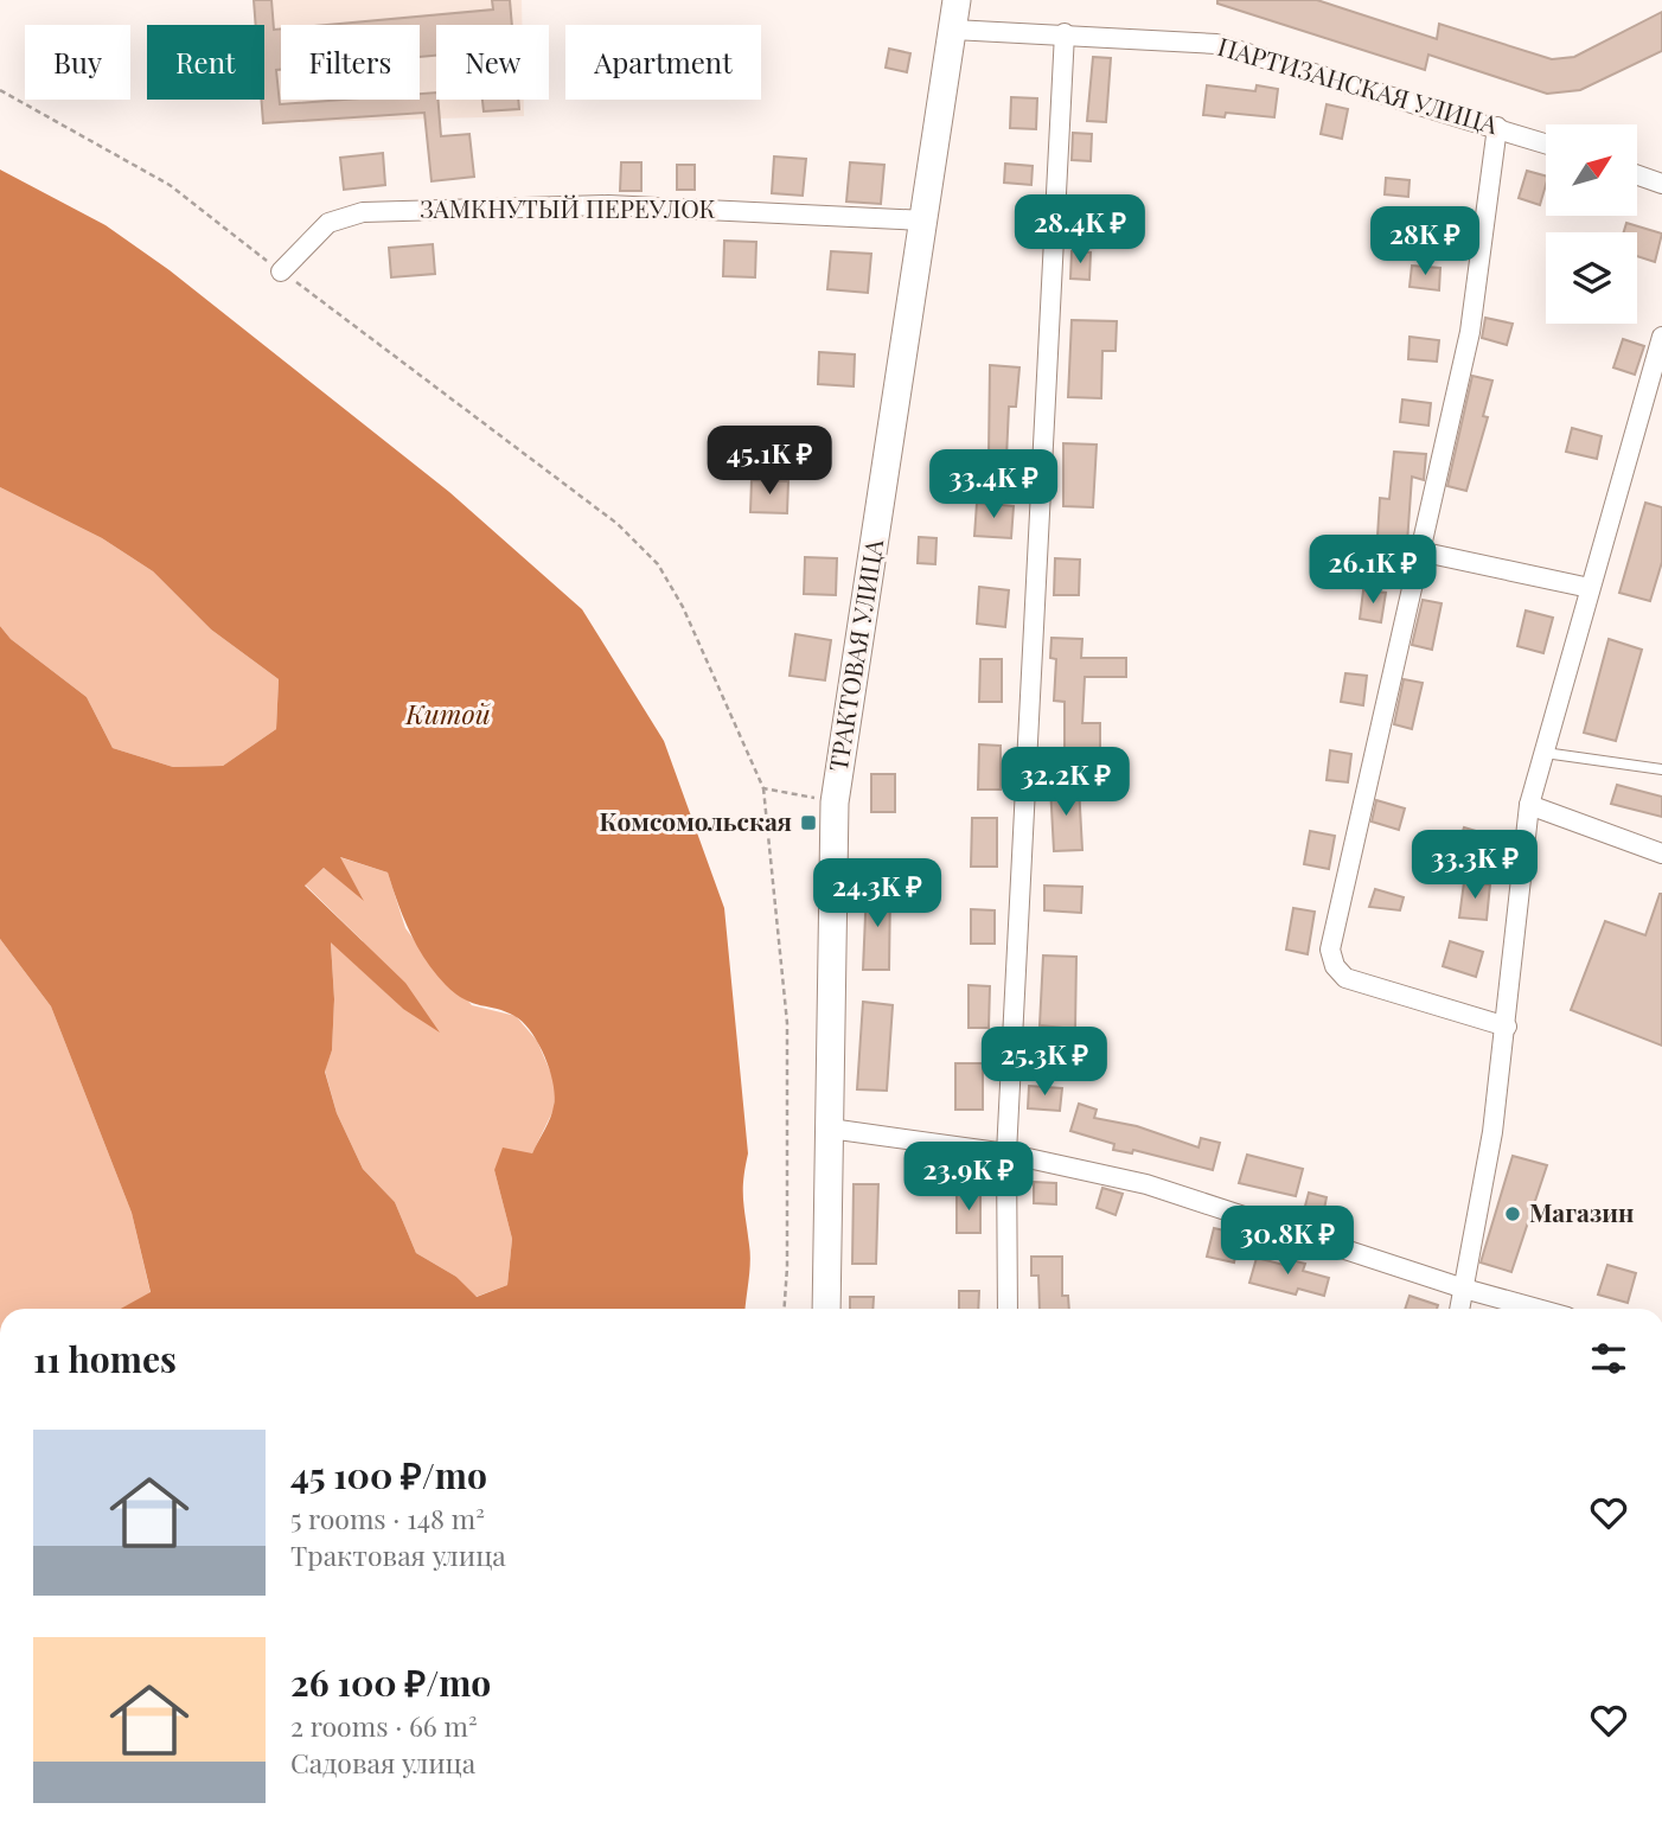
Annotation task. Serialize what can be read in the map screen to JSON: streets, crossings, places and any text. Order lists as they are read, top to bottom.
{
  "streets": {
    "street": ["ПАРТИЗАНСКАЯ УЛИЦА", "ЗАМКНУТЫЙ ПЕРЕУЛОК", "ТРАКТОВАЯ УЛИЦА"]
  },
  "crossings": [
    ["ПАРТИЗАНСКАЯ УЛИЦА", "ТРАКТОВАЯ УЛИЦА"],
    ["ЗАМКНУТЫЙ ПЕРЕУЛОК", "ТРАКТОВАЯ УЛИЦА"]
  ],
  "water": ["Китой"],
  "places": {
    "transit": ["Комсомольская"],
    "other": ["Магазин"]
  },
  "north": "top right",
  "page": {
    "chip": [
      "Buy",
      "Rent",
      "Filters",
      "New",
      "Apartment"
    ],
    "price": [
      "28.4K ₽",
      "28K ₽",
      "45.1K ₽",
      "33.4K ₽",
      "26.1K ₽",
      "32.2K ₽",
      "33.3K ₽",
      "24.3K ₽",
      "25.3K ₽",
      "23.9K ₽",
      "30.8K ₽"
    ],
    "heading": "11 homes",
    "list": [
      {
        "name": "45 100 ₽/mo",
        "note": "5 rooms · 148 m² · Трактовая улица"
      },
      {
        "name": "26 100 ₽/mo",
        "note": "2 rooms · 66 m² · Садовая улица"
      }
    ]
  }
}
